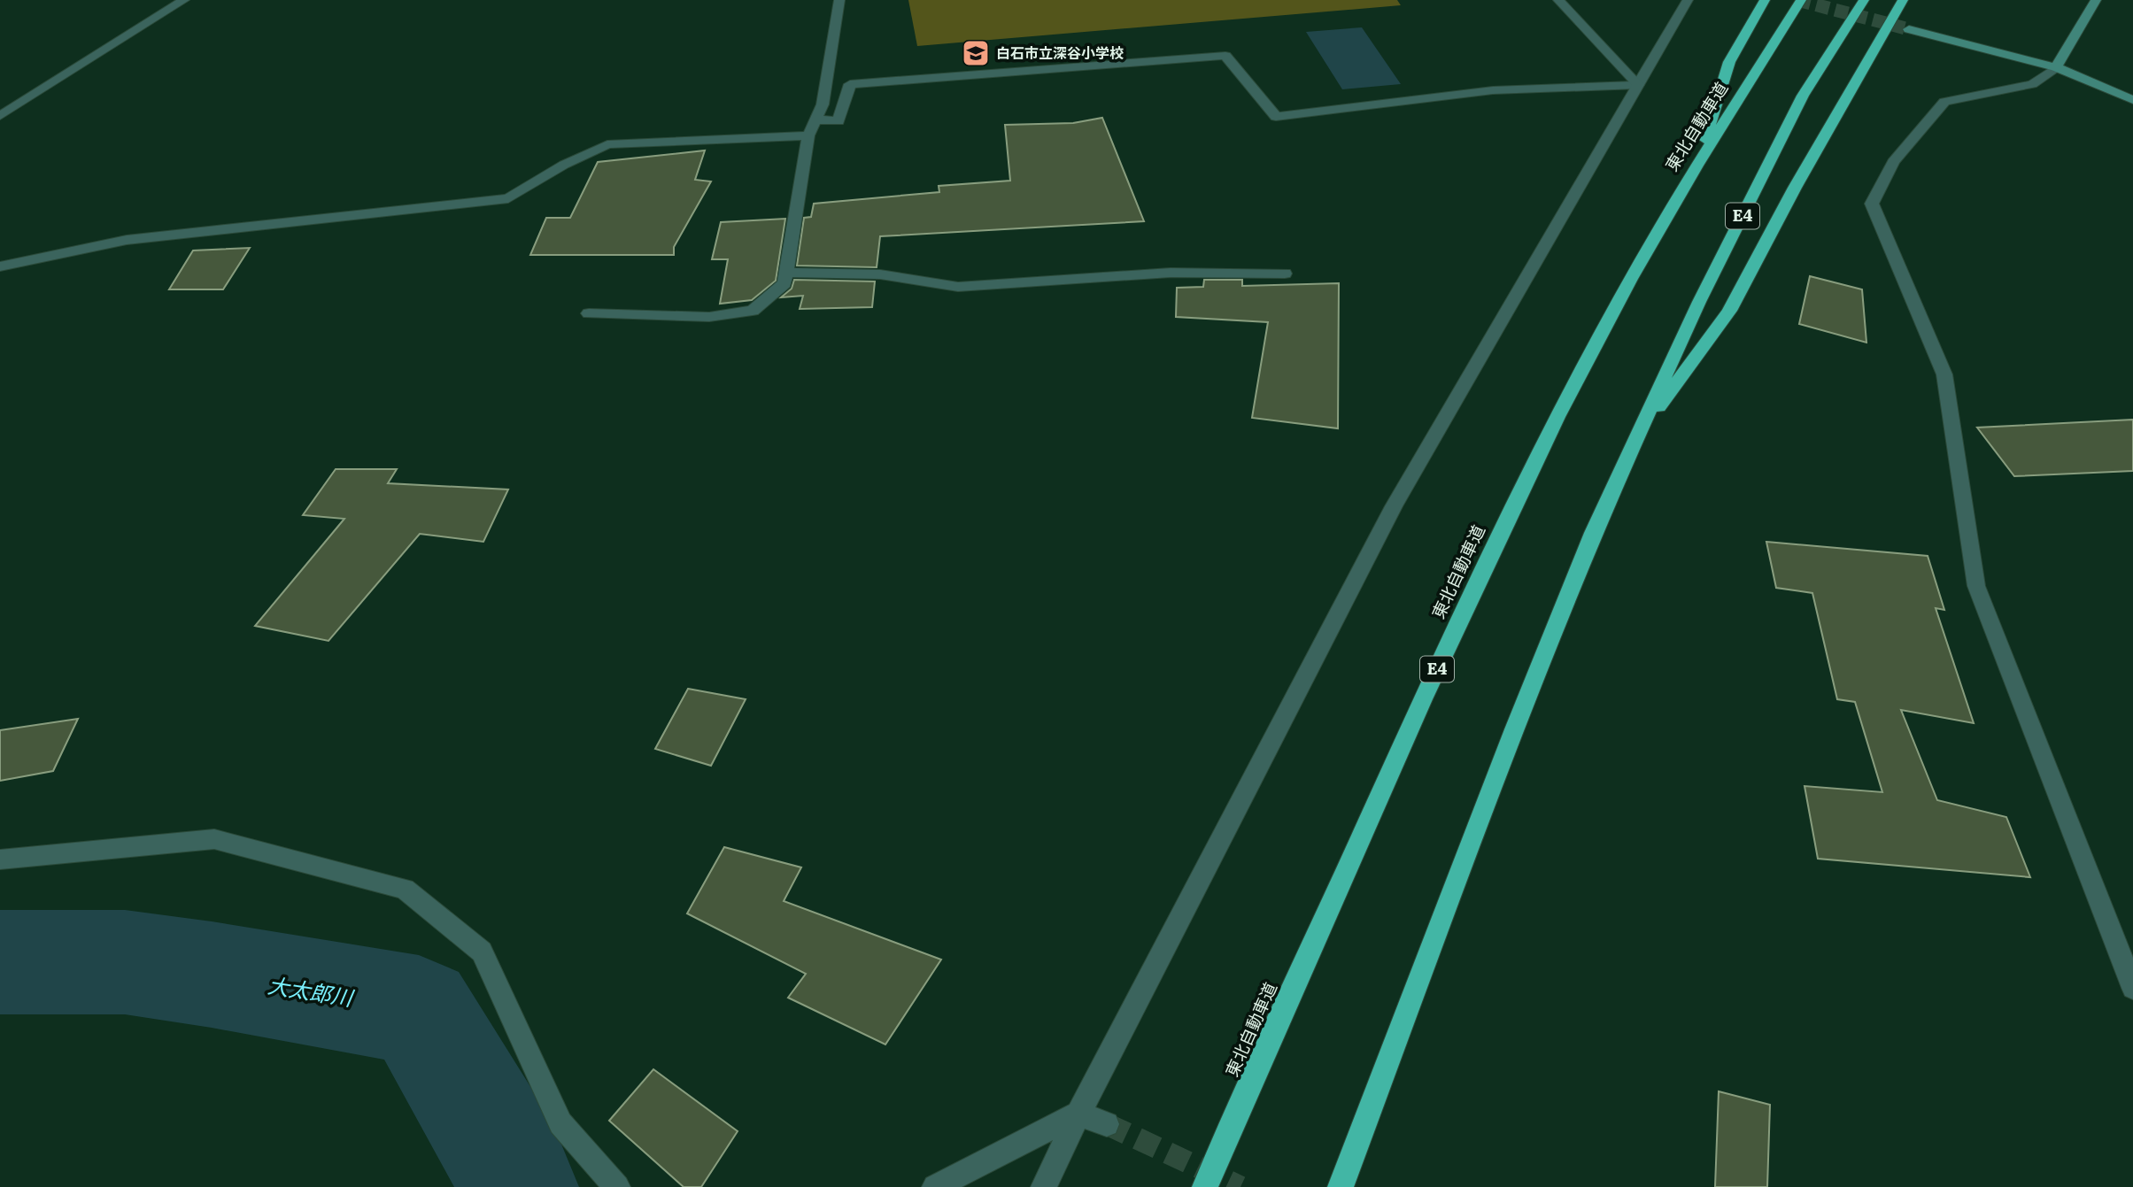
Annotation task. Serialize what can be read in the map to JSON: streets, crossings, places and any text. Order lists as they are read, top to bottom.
{
  "streets": {
    "highway": ["東北自動車道", "E4"]
  },
  "water": ["大太郎川"],
  "places": {
    "school or university": ["白石市立深谷小学校"]
  }
}
